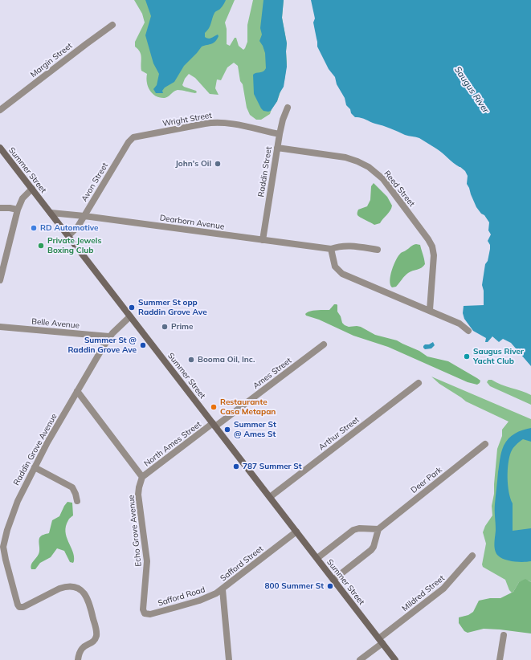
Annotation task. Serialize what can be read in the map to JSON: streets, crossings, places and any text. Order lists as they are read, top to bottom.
{
  "streets": {
    "main road": ["Summer Street"],
    "street": [
      "Margin Street",
      "Wright Street",
      "Raddin Street",
      "Avon Street",
      "Reed Street",
      "Dearborn Avenue",
      "Belle Avenue",
      "Ames Street",
      "Arthur Street",
      "North Ames Street",
      "Raddin Grove Avenue",
      "Deer Park",
      "Echo Grove Avenue",
      "Safford Street",
      "Mildred Street",
      "Safford Road"
    ]
  },
  "crossings": [
    ["Wright Street", "Raddin Street"],
    ["Wright Street", "Avon Street"],
    ["Summer Street", "Avon Street"],
    ["Summer Street", "Dearborn Avenue"],
    ["Summer Street", "Ames Street"],
    ["Summer Street", "Arthur Street"],
    ["Summer Street", "North Ames Street"],
    ["Summer Street", "Raddin Grove Avenue"],
    ["Summer Street", "Safford Street"],
    ["Summer Street", "Mildred Street"],
    ["Raddin Street", "Reed Street"],
    ["Raddin Street", "Dearborn Avenue"],
    ["Avon Street", "Dearborn Avenue"],
    ["Belle Avenue", "Raddin Grove Avenue"],
    ["Ames Street", "North Ames Street"],
    ["North Ames Street", "Echo Grove Avenue"],
    ["Echo Grove Avenue", "Safford Road"],
    ["Safford Street", "Safford Road"]
  ],
  "water": ["Saugus River"],
  "places": [
    "John's Oil",
    "RD Automotive",
    "Private Jewels Boxing Club",
    "Summer St opp Raddin Grove Ave",
    "Prime",
    "Summer St @ Raddin Grove Ave",
    "Saugus River Yacht Club",
    "Booma Oil, Inc.",
    "Restaurante Casa Metapan",
    "Summer St @ Ames St",
    "787 Summer St",
    "800 Summer St"
  ]
}
